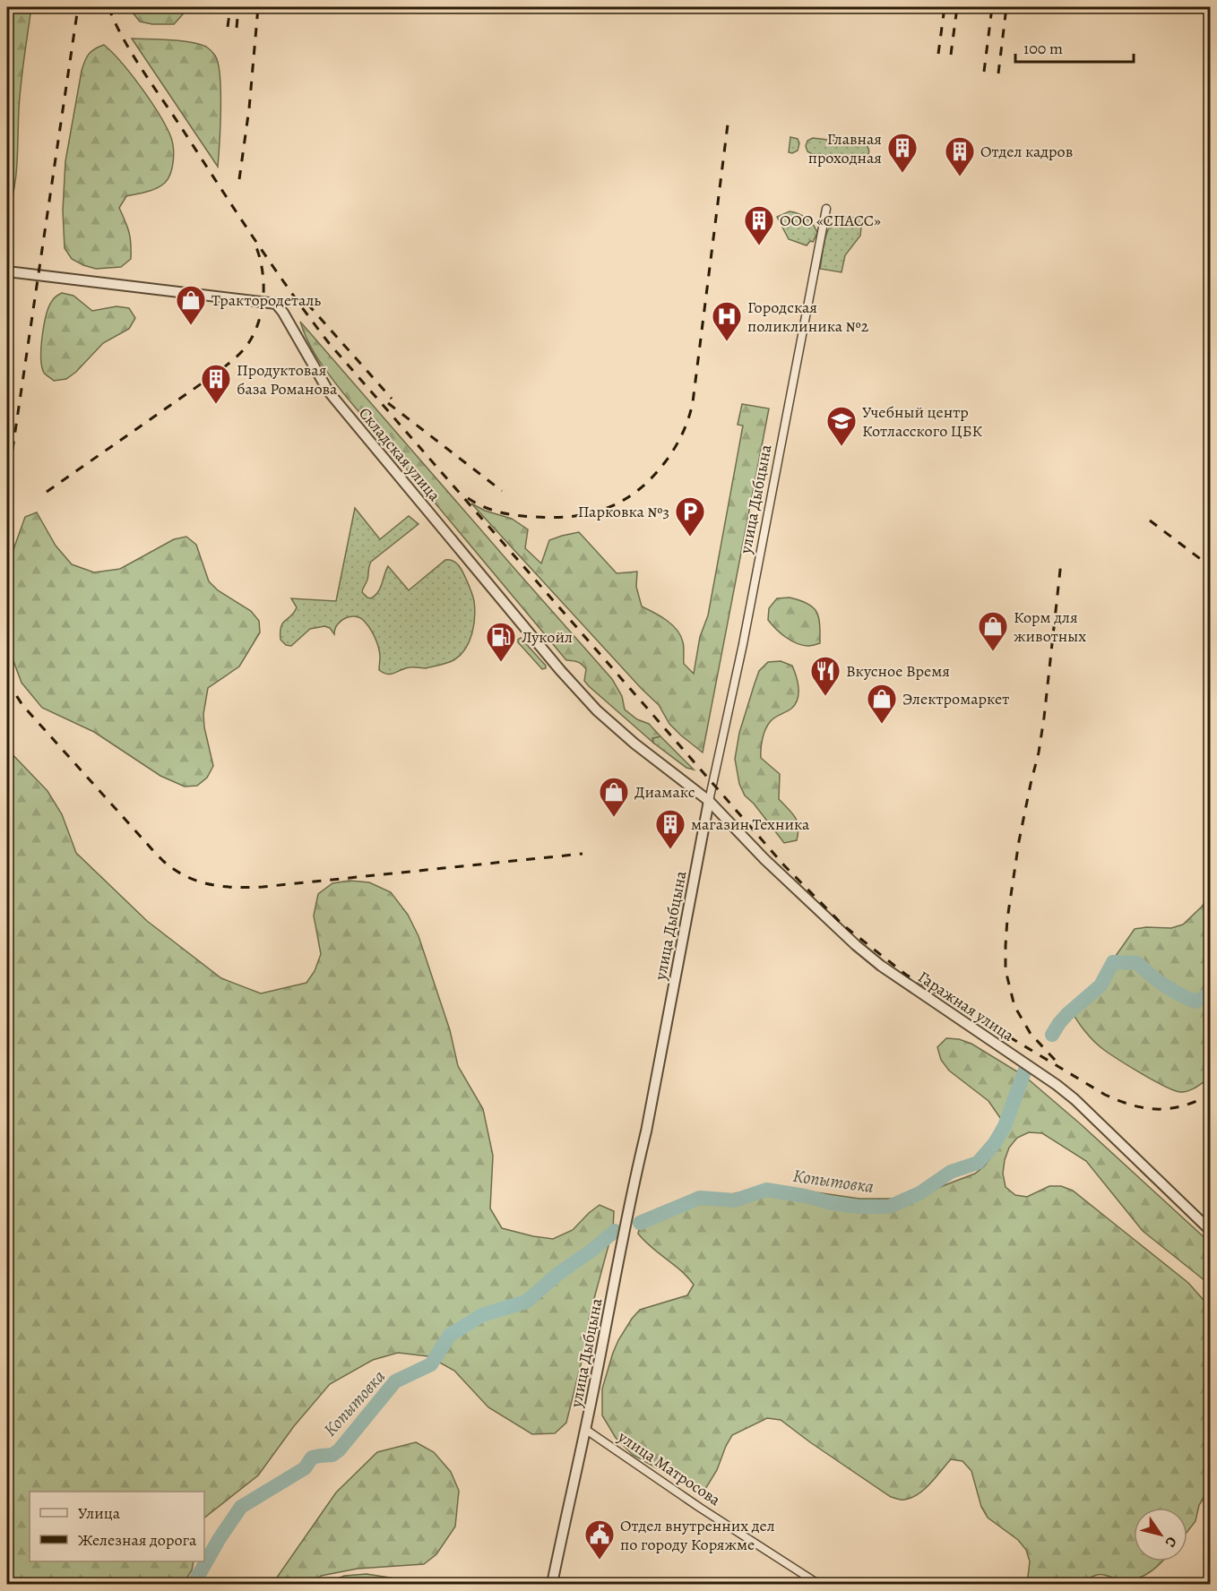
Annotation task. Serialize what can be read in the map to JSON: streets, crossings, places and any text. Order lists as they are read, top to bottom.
{
  "streets": {
    "street": [
      "Складская улица",
      "улица Дыбцына",
      "Гаражная улица",
      "улица Матросова"
    ]
  },
  "crossings": [
    ["Складская улица", "улица Дыбцына"],
    ["Складская улица", "Гаражная улица"],
    ["улица Дыбцына", "Гаражная улица"],
    ["улица Дыбцына", "улица Матросова"]
  ],
  "water": ["Копытовка"],
  "places": {
    "building": [
      "Главная проходная",
      "Отдел кадров",
      "ООО «СПАСС»",
      "Продуктовая база Романова",
      "магазин Техника"
    ],
    "shop": [
      "Трактородеталь",
      "Корм для животных",
      "Электромаркет",
      "Диамакс"
    ],
    "hospital": ["Городская поликлиника №2"],
    "school or university": ["Учебный центр Котласского ЦБК"],
    "parking": ["Парковка №3"],
    "fuel station": ["Лукойл"],
    "restaurant": ["Вкусное Время"],
    "public building": ["Отдел внутренних дел по городу Коряжме"]
  },
  "legend": ["Улица", "Железная дорога"],
  "scale_bar": "100 m",
  "north": "bottom right"
}
